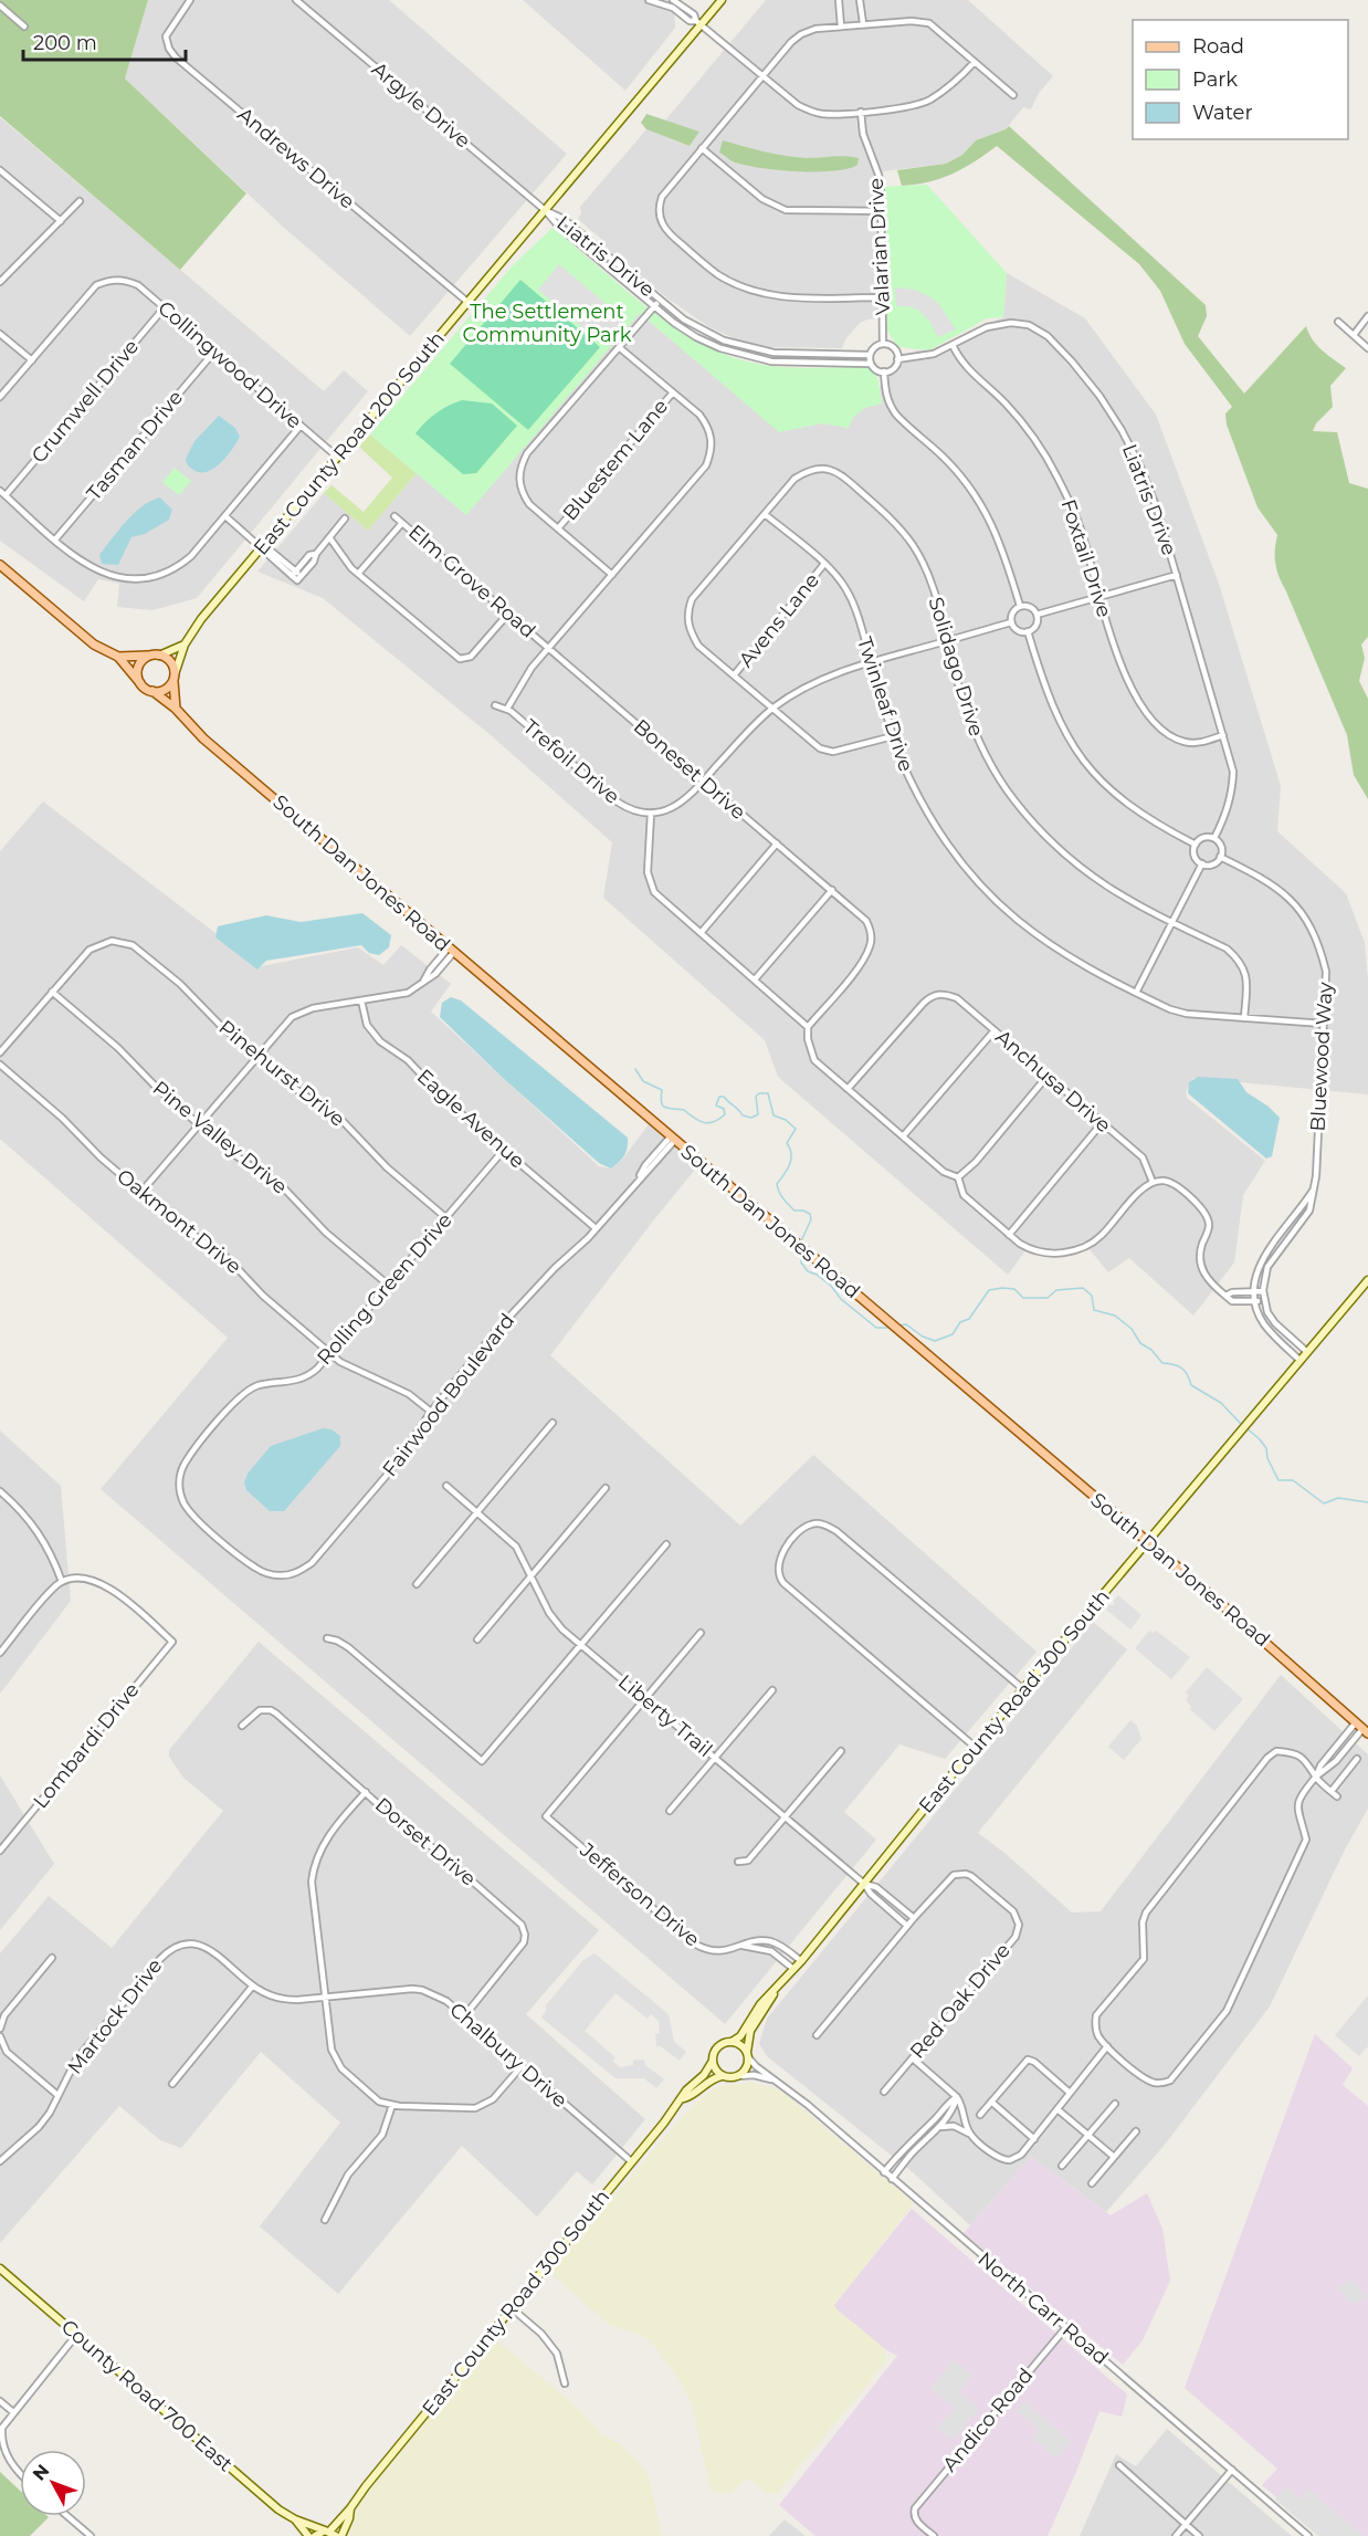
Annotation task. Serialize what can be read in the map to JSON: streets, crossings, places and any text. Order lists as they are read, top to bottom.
{
  "streets": {
    "main road": ["South Dan Jones Road"],
    "street": [
      "Argyle Drive",
      "Andrews Drive",
      "Valarian Drive",
      "Liatris Drive",
      "Collingwood Drive",
      "Crumwell Drive",
      "East County Road 200 South",
      "Tasman Drive",
      "Bluestem Lane",
      "Foxtail Drive",
      "Elm Grove Road",
      "Avens Lane",
      "Solidago Drive",
      "Twinleaf Drive",
      "Trefoil Drive",
      "Boneset Drive",
      "Bluewood Way",
      "Pinehurst Drive",
      "Anchusa Drive",
      "Eagle Avenue",
      "Pine Valley Drive",
      "Oakmont Drive",
      "Rolling Green Drive",
      "Fairwood Boulevard",
      "East County Road 300 South",
      "Liberty Trail",
      "Lombardi Drive",
      "Dorset Drive",
      "Jefferson Drive",
      "Red Oak Drive",
      "Martock Drive",
      "Chalbury Drive",
      "North Carr Road",
      "County Road 700 East",
      "Andico Road"
    ]
  },
  "crossings": [
    ["Argyle Drive", "Liatris Drive"],
    ["Argyle Drive", "East County Road 200 South"],
    ["Andrews Drive", "East County Road 200 South"],
    ["Valarian Drive", "Liatris Drive"],
    ["Liatris Drive", "East County Road 200 South"],
    ["Liatris Drive", "Foxtail Drive"],
    ["Liatris Drive", "Bluewood Way"],
    ["Collingwood Drive", "Crumwell Drive"],
    ["Collingwood Drive", "East County Road 200 South"],
    ["Collingwood Drive", "Tasman Drive"],
    ["East County Road 200 South", "South Dan Jones Road"],
    ["Elm Grove Road", "Boneset Drive"],
    ["Avens Lane", "Solidago Drive"],
    ["Avens Lane", "Twinleaf Drive"],
    ["Solidago Drive", "Twinleaf Drive"],
    ["Twinleaf Drive", "Bluewood Way"],
    ["South Dan Jones Road", "Fairwood Boulevard"],
    ["South Dan Jones Road", "East County Road 300 South"],
    ["Bluewood Way", "East County Road 300 South"],
    ["Pinehurst Drive", "Pine Valley Drive"],
    ["Pinehurst Drive", "Rolling Green Drive"],
    ["Eagle Avenue", "Rolling Green Drive"],
    ["Eagle Avenue", "Fairwood Boulevard"],
    ["Pine Valley Drive", "Rolling Green Drive"],
    ["Oakmont Drive", "Rolling Green Drive"],
    ["Oakmont Drive", "Fairwood Boulevard"],
    ["Rolling Green Drive", "Fairwood Boulevard"],
    ["East County Road 300 South", "Liberty Trail"],
    ["East County Road 300 South", "Jefferson Drive"],
    ["East County Road 300 South", "Chalbury Drive"],
    ["East County Road 300 South", "North Carr Road"],
    ["East County Road 300 South", "County Road 700 East"],
    ["Liberty Trail", "Jefferson Drive"],
    ["Liberty Trail", "Red Oak Drive"],
    ["Dorset Drive", "Chalbury Drive"],
    ["Martock Drive", "Chalbury Drive"],
    ["North Carr Road", "Andico Road"]
  ],
  "parks": ["The Settlement Community Park"],
  "legend": ["Road", "Park", "Water"],
  "scale_bar": "200 m",
  "north": "top left"
}
